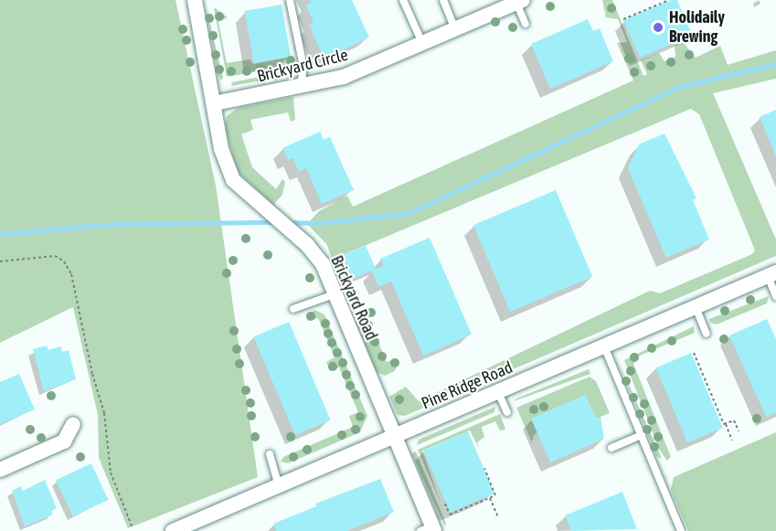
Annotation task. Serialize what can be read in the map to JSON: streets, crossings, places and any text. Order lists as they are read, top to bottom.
{
  "streets": {
    "street": ["Brickyard Circle", "Brickyard Road", "Pine Ridge Road"]
  },
  "crossings": [
    ["Brickyard Circle", "Brickyard Road"],
    ["Brickyard Road", "Pine Ridge Road"]
  ],
  "places": ["Holidaily Brewing"]
}
